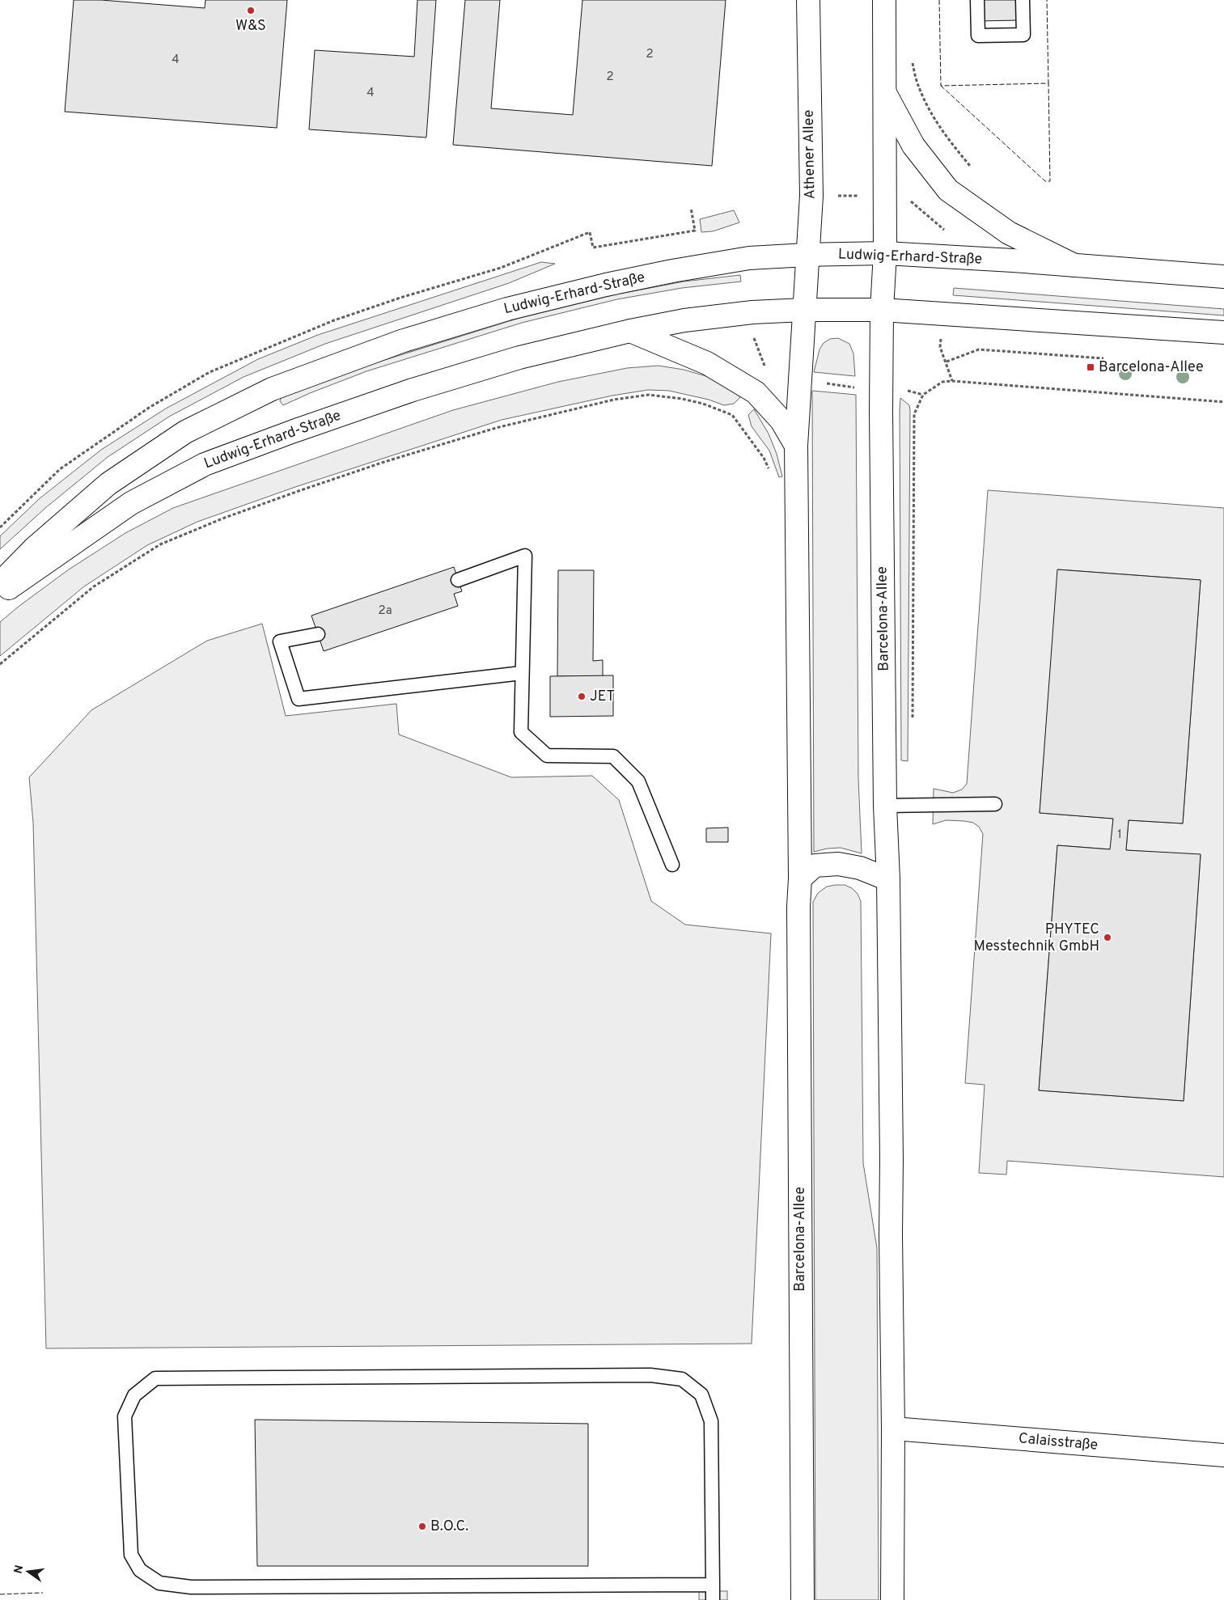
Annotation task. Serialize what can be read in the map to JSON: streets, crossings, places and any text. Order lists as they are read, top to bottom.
{
  "streets": {
    "street": [
      "Athener Allee",
      "Ludwig-Erhard-Straße",
      "Barcelona-Allee",
      "Calaisstraße"
    ]
  },
  "crossings": [
    ["Athener Allee", "Ludwig-Erhard-Straße"],
    ["Athener Allee", "Barcelona-Allee"],
    ["Ludwig-Erhard-Straße", "Barcelona-Allee"],
    ["Barcelona-Allee", "Calaisstraße"]
  ],
  "places": {
    "other": [
      "W&S",
      "JET",
      "PHYTEC Messtechnik GmbH",
      "B.O.C."
    ],
    "transit": ["Barcelona-Allee"]
  },
  "house_numbers": [
    "2",
    "4",
    "2",
    "4",
    "2a",
    "1"
  ],
  "north": "left"
}
